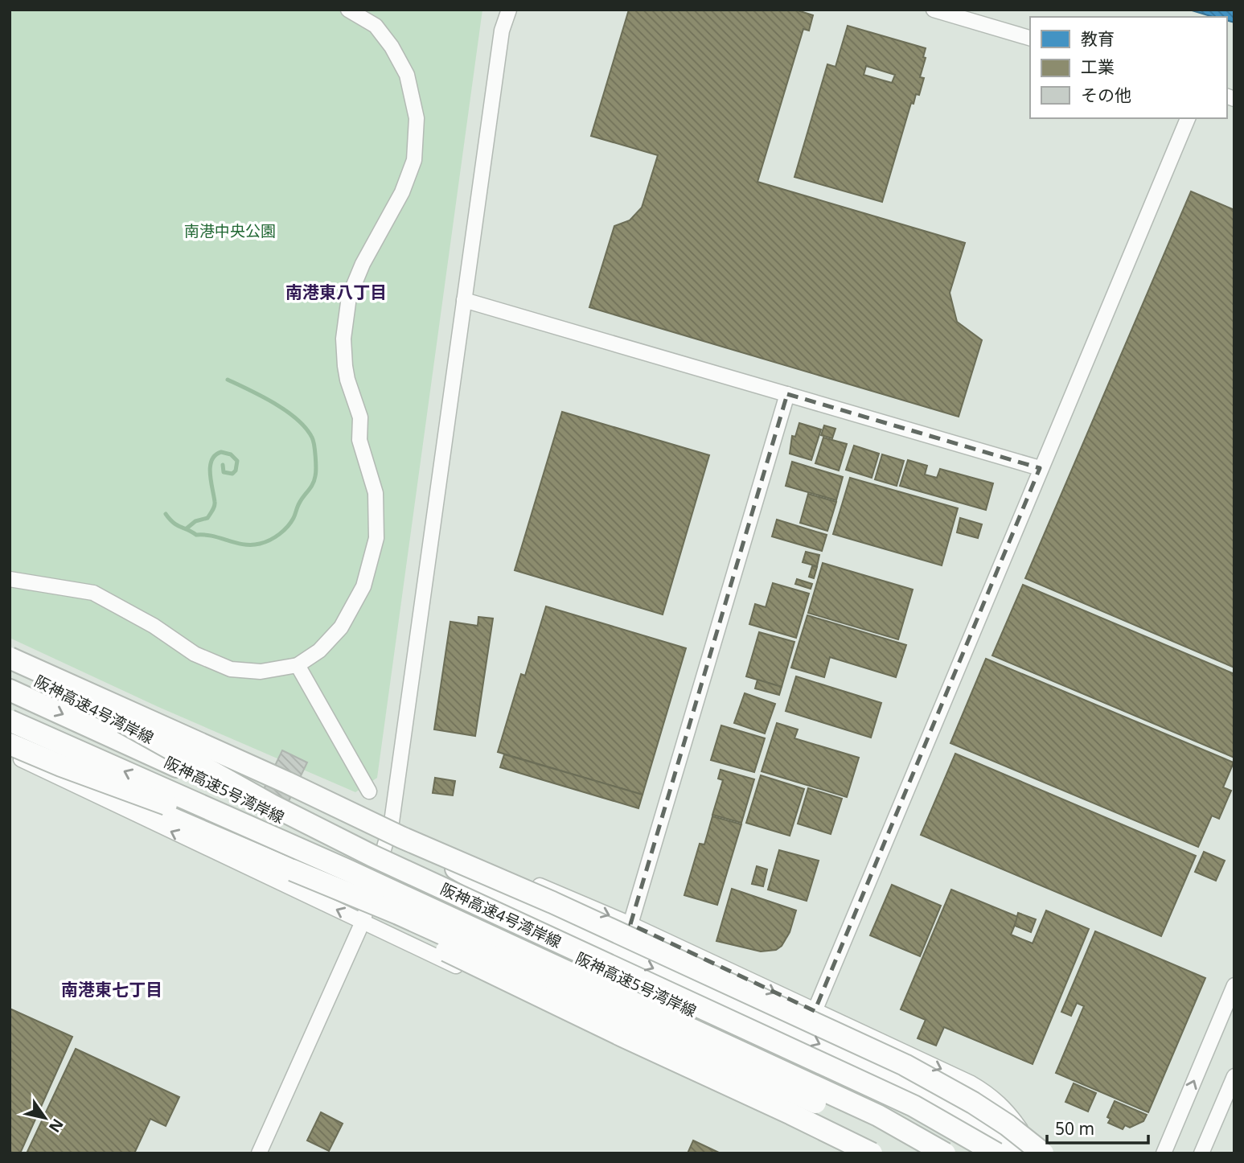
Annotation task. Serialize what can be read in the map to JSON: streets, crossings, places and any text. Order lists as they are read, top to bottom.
{
  "streets": {
    "highway": ["阪神高速4号湾岸線", "阪神高速5号湾岸線"]
  },
  "districts": ["南港東八丁目", "南港東七丁目"],
  "parks": ["南港中央公園"],
  "legend": ["教育", "工業", "その他"],
  "scale_bar": "50 m",
  "north": "bottom right"
}
